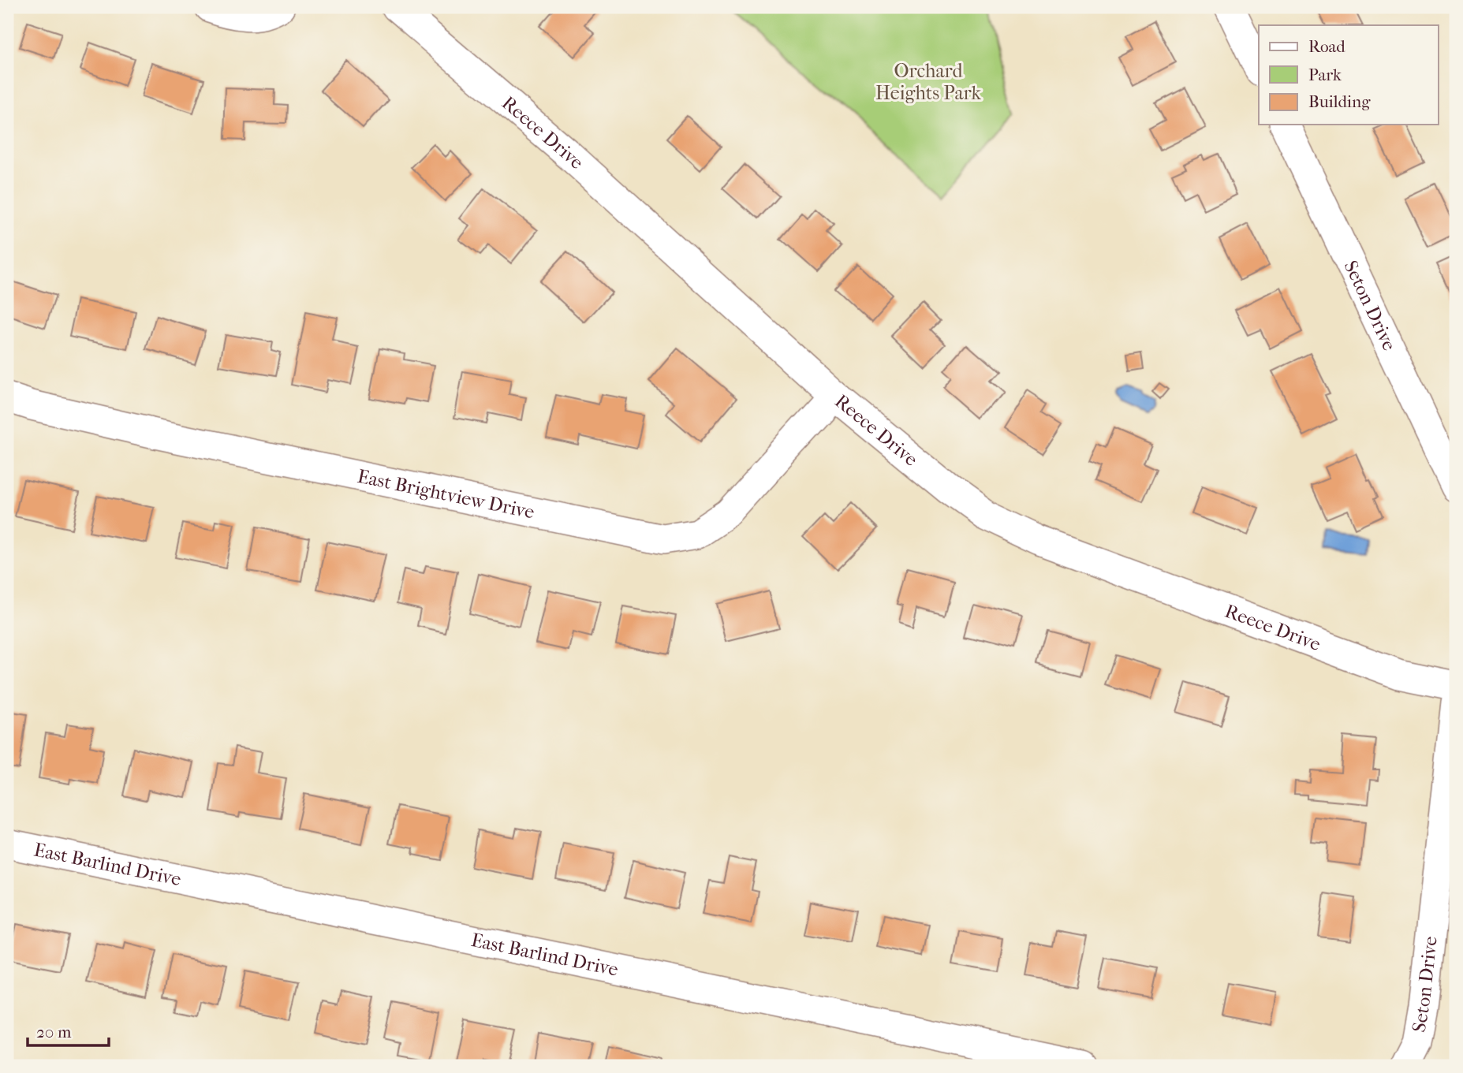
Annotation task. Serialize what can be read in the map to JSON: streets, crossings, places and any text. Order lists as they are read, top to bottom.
{
  "streets": {
    "street": [
      "Reece Drive",
      "Seton Drive",
      "East Brightview Drive",
      "East Barlind Drive"
    ]
  },
  "crossings": [
    ["Reece Drive", "East Brightview Drive"]
  ],
  "parks": ["Orchard Heights Park"],
  "legend": ["Road", "Park", "Building"],
  "scale_bar": "20 m"
}
